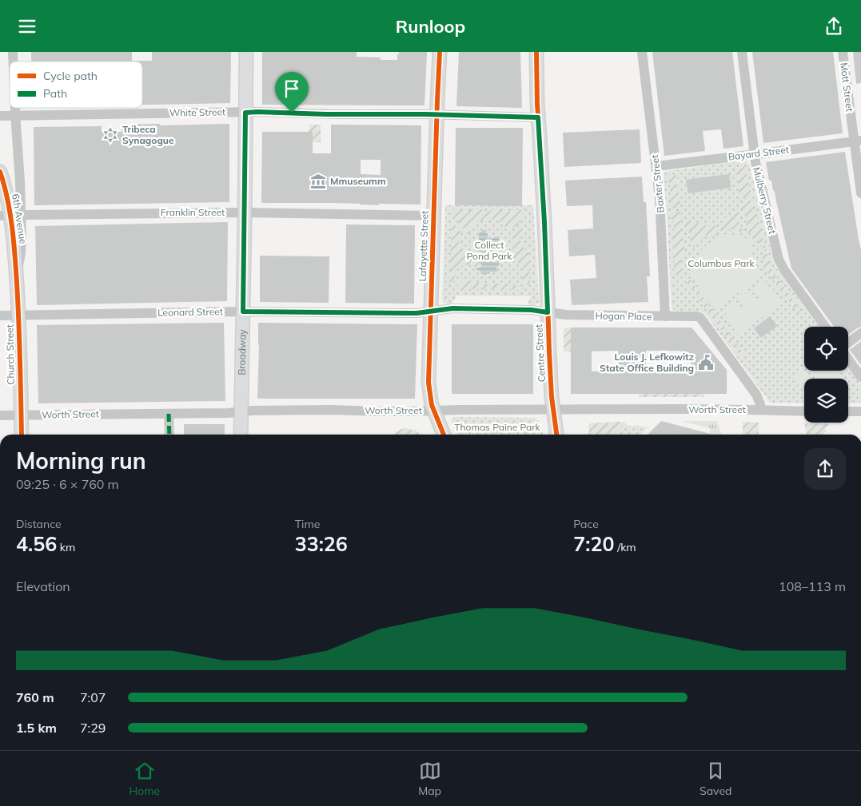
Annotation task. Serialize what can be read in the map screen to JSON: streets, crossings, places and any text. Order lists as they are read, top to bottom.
{
  "streets": {
    "main road": [
      "6th Avenue",
      "Lafayette Street",
      "Broadway",
      "Centre Street",
      "Church Street"
    ],
    "street": [
      "Mott Street",
      "White Street",
      "Bayard Street",
      "Baxter Street",
      "Mulberry Street",
      "Franklin Street",
      "Leonard Street",
      "Hogan Place",
      "Worth Street"
    ]
  },
  "crossings": [
    ["Mott Street", "Bayard Street"],
    ["White Street", "Lafayette Street"],
    ["White Street", "Broadway"],
    ["White Street", "Centre Street"],
    ["Bayard Street", "Baxter Street"],
    ["Bayard Street", "Mulberry Street"],
    ["Baxter Street", "Hogan Place"],
    ["Franklin Street", "6th Avenue"],
    ["Franklin Street", "Lafayette Street"],
    ["Franklin Street", "Broadway"],
    ["6th Avenue", "Church Street"],
    ["Lafayette Street", "Leonard Street"],
    ["Lafayette Street", "Worth Street"],
    ["Leonard Street", "Hogan Place"],
    ["Leonard Street", "Broadway"],
    ["Leonard Street", "Centre Street"],
    ["Leonard Street", "Church Street"],
    ["Hogan Place", "Centre Street"],
    ["Hogan Place", "Worth Street"],
    ["Broadway", "Worth Street"],
    ["Centre Street", "Worth Street"],
    ["Church Street", "Worth Street"]
  ],
  "parks": ["Collect Pond Park", "Columbus Park", "Thomas Paine Park"],
  "places": {
    "synagogue": ["Tribeca Synagogue"],
    "museum": ["Mmuseumm"],
    "public building": ["Louis J. Lefkowitz State Office Building"]
  },
  "legend": ["Cycle path", "Path"],
  "page": {
    "header": "Runloop",
    "heading": ["Morning run", "09:25 · 6 × 760 m"],
    "stats": [
      ["Distance", "4.56 km"],
      ["Time", "33:26"],
      ["Pace", "7:20 /km"]
    ],
    "chart": ["Elevation", "108–113 m"],
    "list": [
      {
        "name": "760 m",
        "note": "7:07"
      },
      {
        "name": "1.5 km",
        "note": "7:29"
      }
    ],
    "tabs": ["Home", "Map", "Saved"]
  }
}
